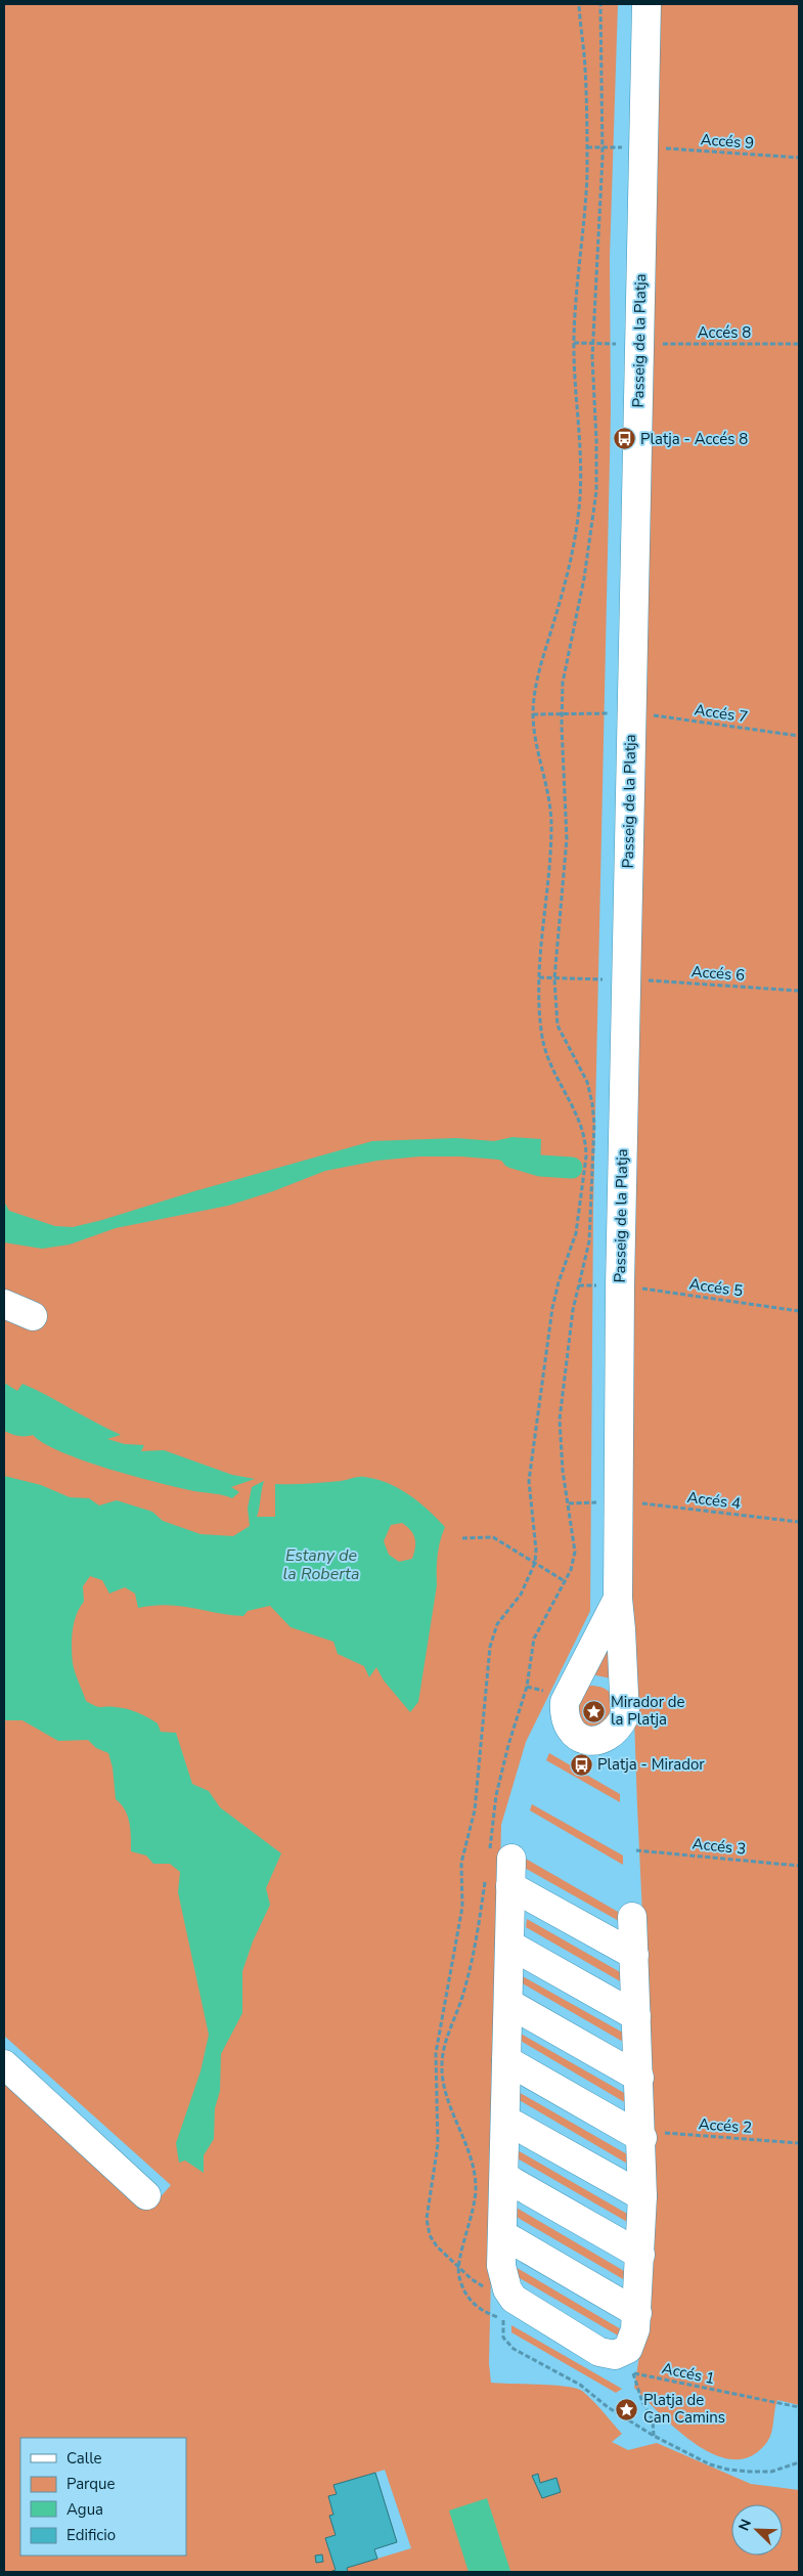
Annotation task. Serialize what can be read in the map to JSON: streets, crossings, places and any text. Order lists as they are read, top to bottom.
{
  "streets": {
    "street": ["Passeig de la Platja"],
    "path": [
      "Accés 9",
      "Accés 8",
      "Accés 7",
      "Accés 6",
      "Accés 5",
      "Accés 4",
      "Accés 3",
      "Accés 2",
      "Accés 1"
    ]
  },
  "water": ["Estany de la Roberta"],
  "places": {
    "bus stop": ["Platja - Accés 8", "Platja - Mirador"],
    "place": ["Mirador de la Platja", "Platja de Can Camins"]
  },
  "legend": [
    "Calle",
    "Parque",
    "Agua",
    "Edificio"
  ],
  "north": "top left"
}
